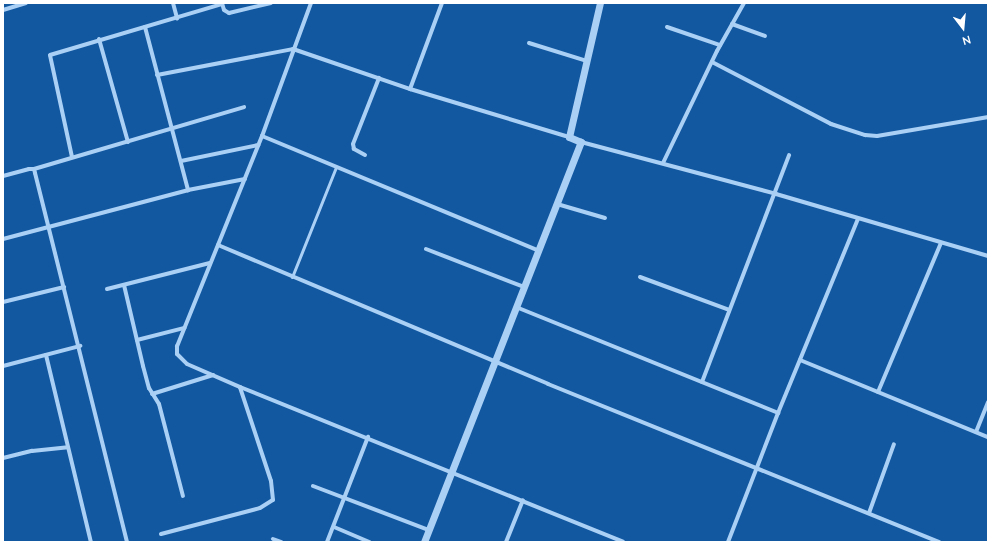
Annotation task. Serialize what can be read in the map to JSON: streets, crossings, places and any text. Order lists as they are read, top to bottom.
{
  "north": "bottom"
}
